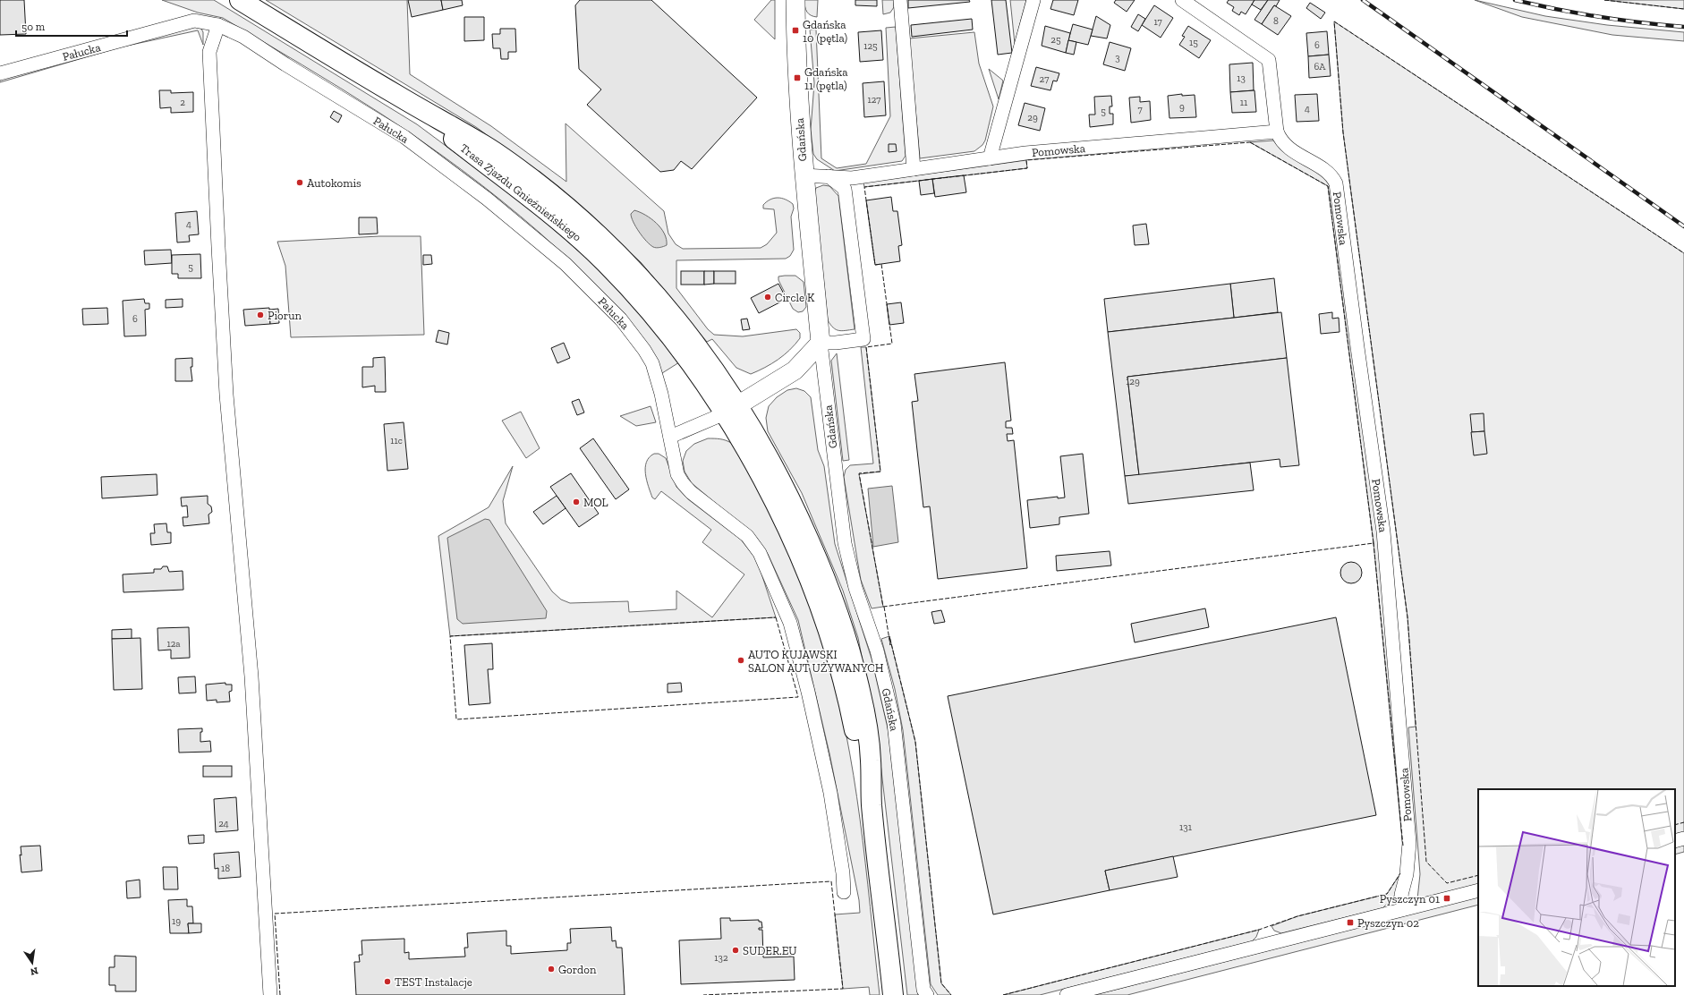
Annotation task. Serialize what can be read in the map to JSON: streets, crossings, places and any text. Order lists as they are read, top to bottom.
{
  "streets": {
    "main road": ["Trasa Zjazdu Gnieźnieńskiego"],
    "street": ["Pałucka", "Gdańska", "Pomowska"]
  },
  "crossings": [
    ["Gdańska", "Pomowska"]
  ],
  "places": {
    "transit": [
      "Gdańska 10 (pętla)",
      "Gdańska 11 (pętla)",
      "Pyszczyn 01",
      "Pyszczyn 02"
    ],
    "other": [
      "Autokomis",
      "Circle K",
      "Piorun",
      "MOL",
      "AUTO KUJAWSKI SALON AUT UŻYWANYCH",
      "SUDER.EU",
      "Gordon",
      "TEST Instalacje"
    ]
  },
  "house_numbers": [
    "8",
    "17",
    "25",
    "15",
    "6",
    "125",
    "3",
    "6A",
    "13",
    "27",
    "127",
    "2",
    "11",
    "9",
    "4",
    "7",
    "5",
    "29",
    "4",
    "5",
    "6",
    "129",
    "11c",
    "12a",
    "24",
    "131",
    "18",
    "19",
    "132"
  ],
  "scale_bar": "50 m",
  "north": "bottom"
}
